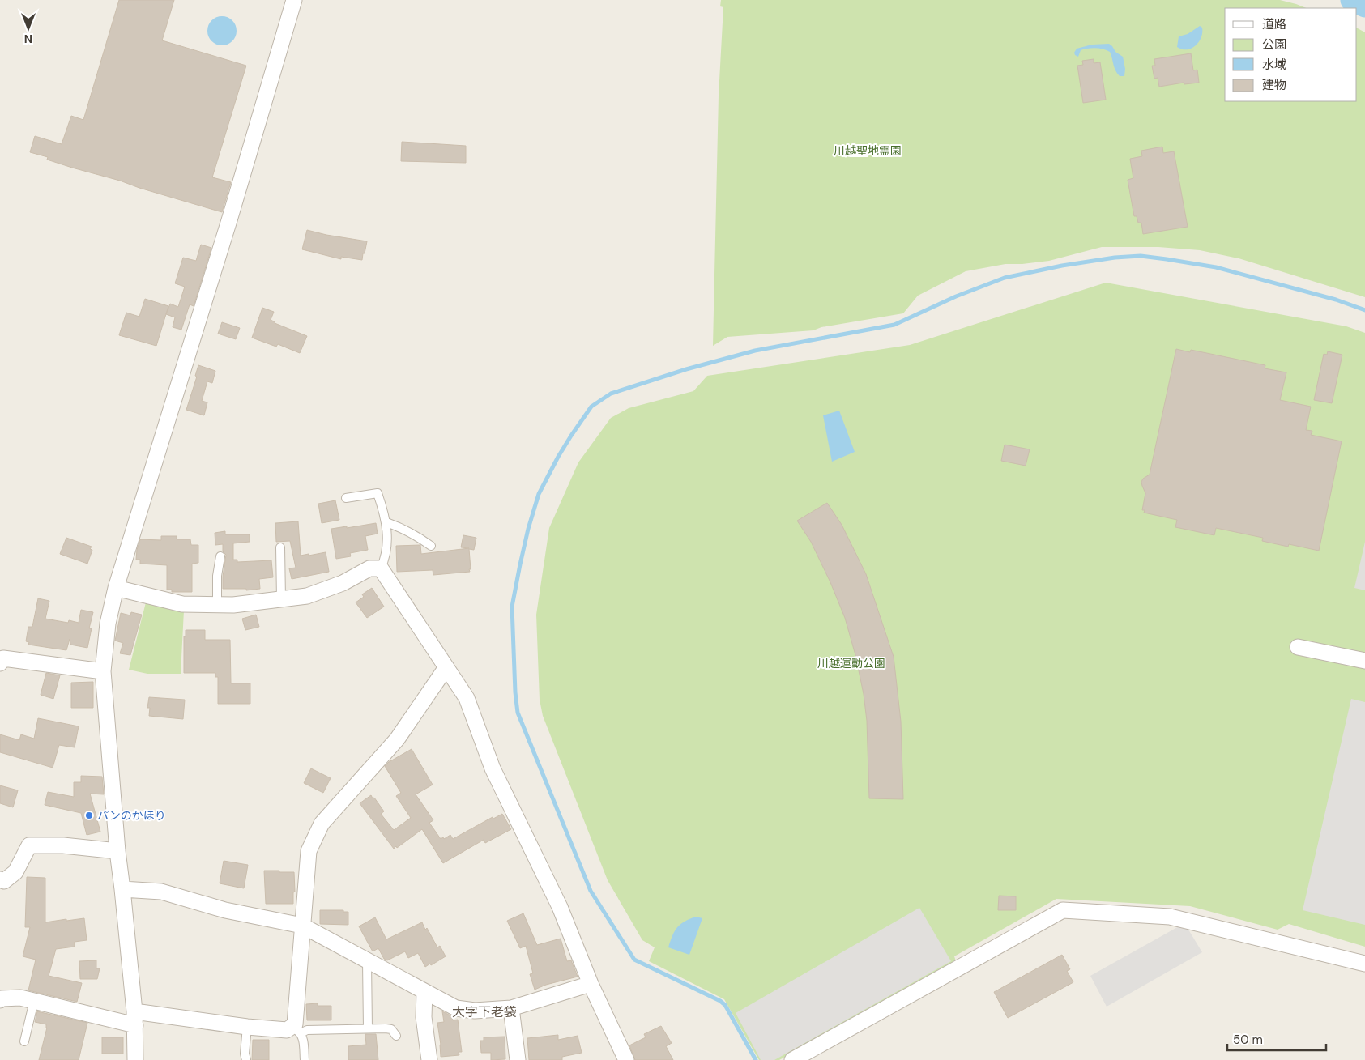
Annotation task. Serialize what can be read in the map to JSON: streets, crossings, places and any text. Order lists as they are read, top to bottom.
{
  "districts": ["大字下老袋"],
  "parks": ["川越聖地霊園", "川越運動公園"],
  "places": ["パンのかほり"],
  "legend": [
    "道路",
    "公園",
    "水域",
    "建物"
  ],
  "scale_bar": "50 m",
  "north": "bottom"
}
